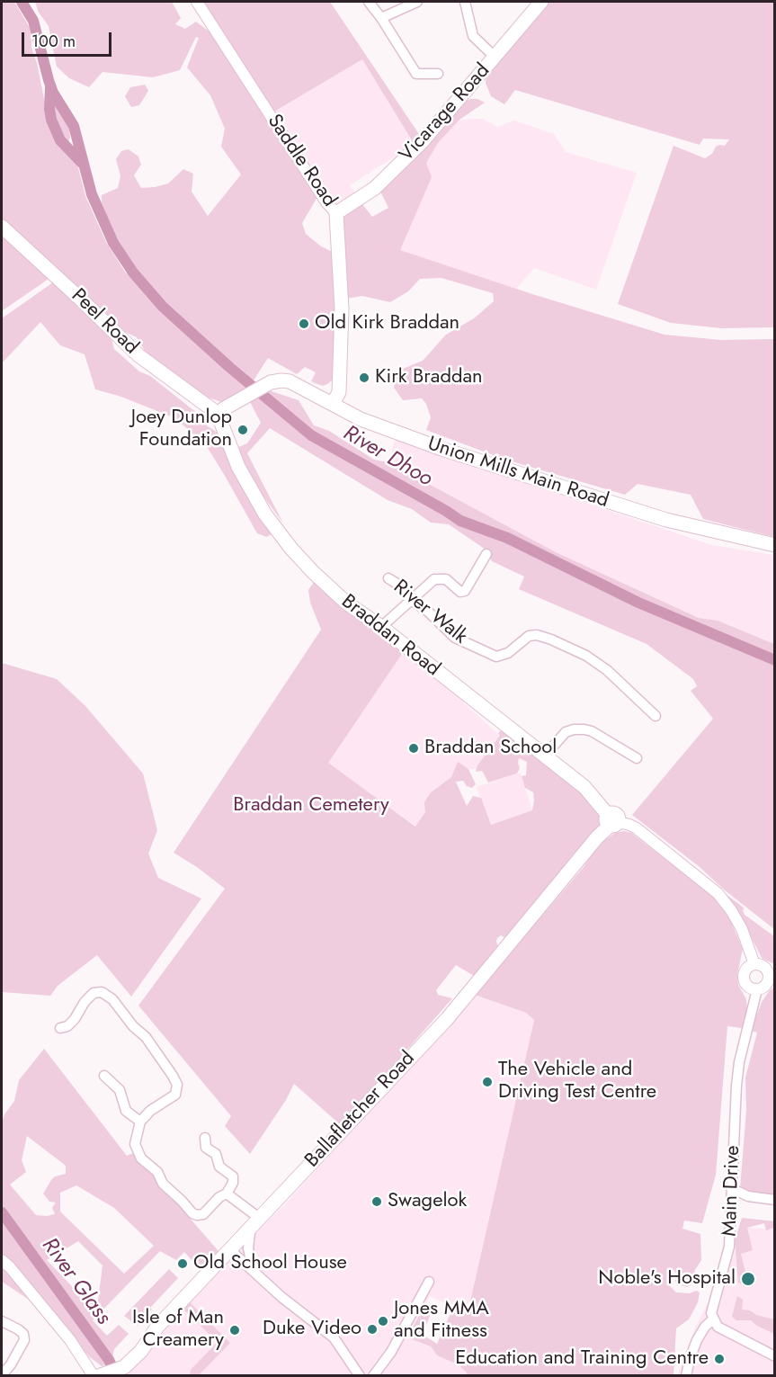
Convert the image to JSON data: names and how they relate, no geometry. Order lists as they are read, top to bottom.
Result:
{
  "streets": {
    "highway": [
      "Vicarage Road",
      "Saddle Road",
      "Peel Road",
      "Union Mills Main Road",
      "Braddan Road",
      "Ballafletcher Road"
    ],
    "street": ["River Walk", "Main Drive"]
  },
  "crossings": [
    ["Vicarage Road", "Saddle Road"],
    ["Saddle Road", "Union Mills Main Road"],
    ["Peel Road", "Union Mills Main Road"],
    ["Peel Road", "Braddan Road"],
    ["Union Mills Main Road", "Braddan Road"],
    ["Braddan Road", "Ballafletcher Road"],
    ["Braddan Road", "Main Drive"]
  ],
  "water": ["River Dhoo", "River Glass"],
  "parks": ["Braddan Cemetery"],
  "places": [
    "Old Kirk Braddan",
    "Kirk Braddan",
    "Joey Dunlop Foundation",
    "Braddan School",
    "The Vehicle and Driving Test Centre",
    "Swagelok",
    "Old School House",
    "Noble's Hospital",
    "Jones MMA and Fitness",
    "Duke Video",
    "Isle of Man Creamery",
    "Education and Training Centre"
  ],
  "scale_bar": "100 m"
}
